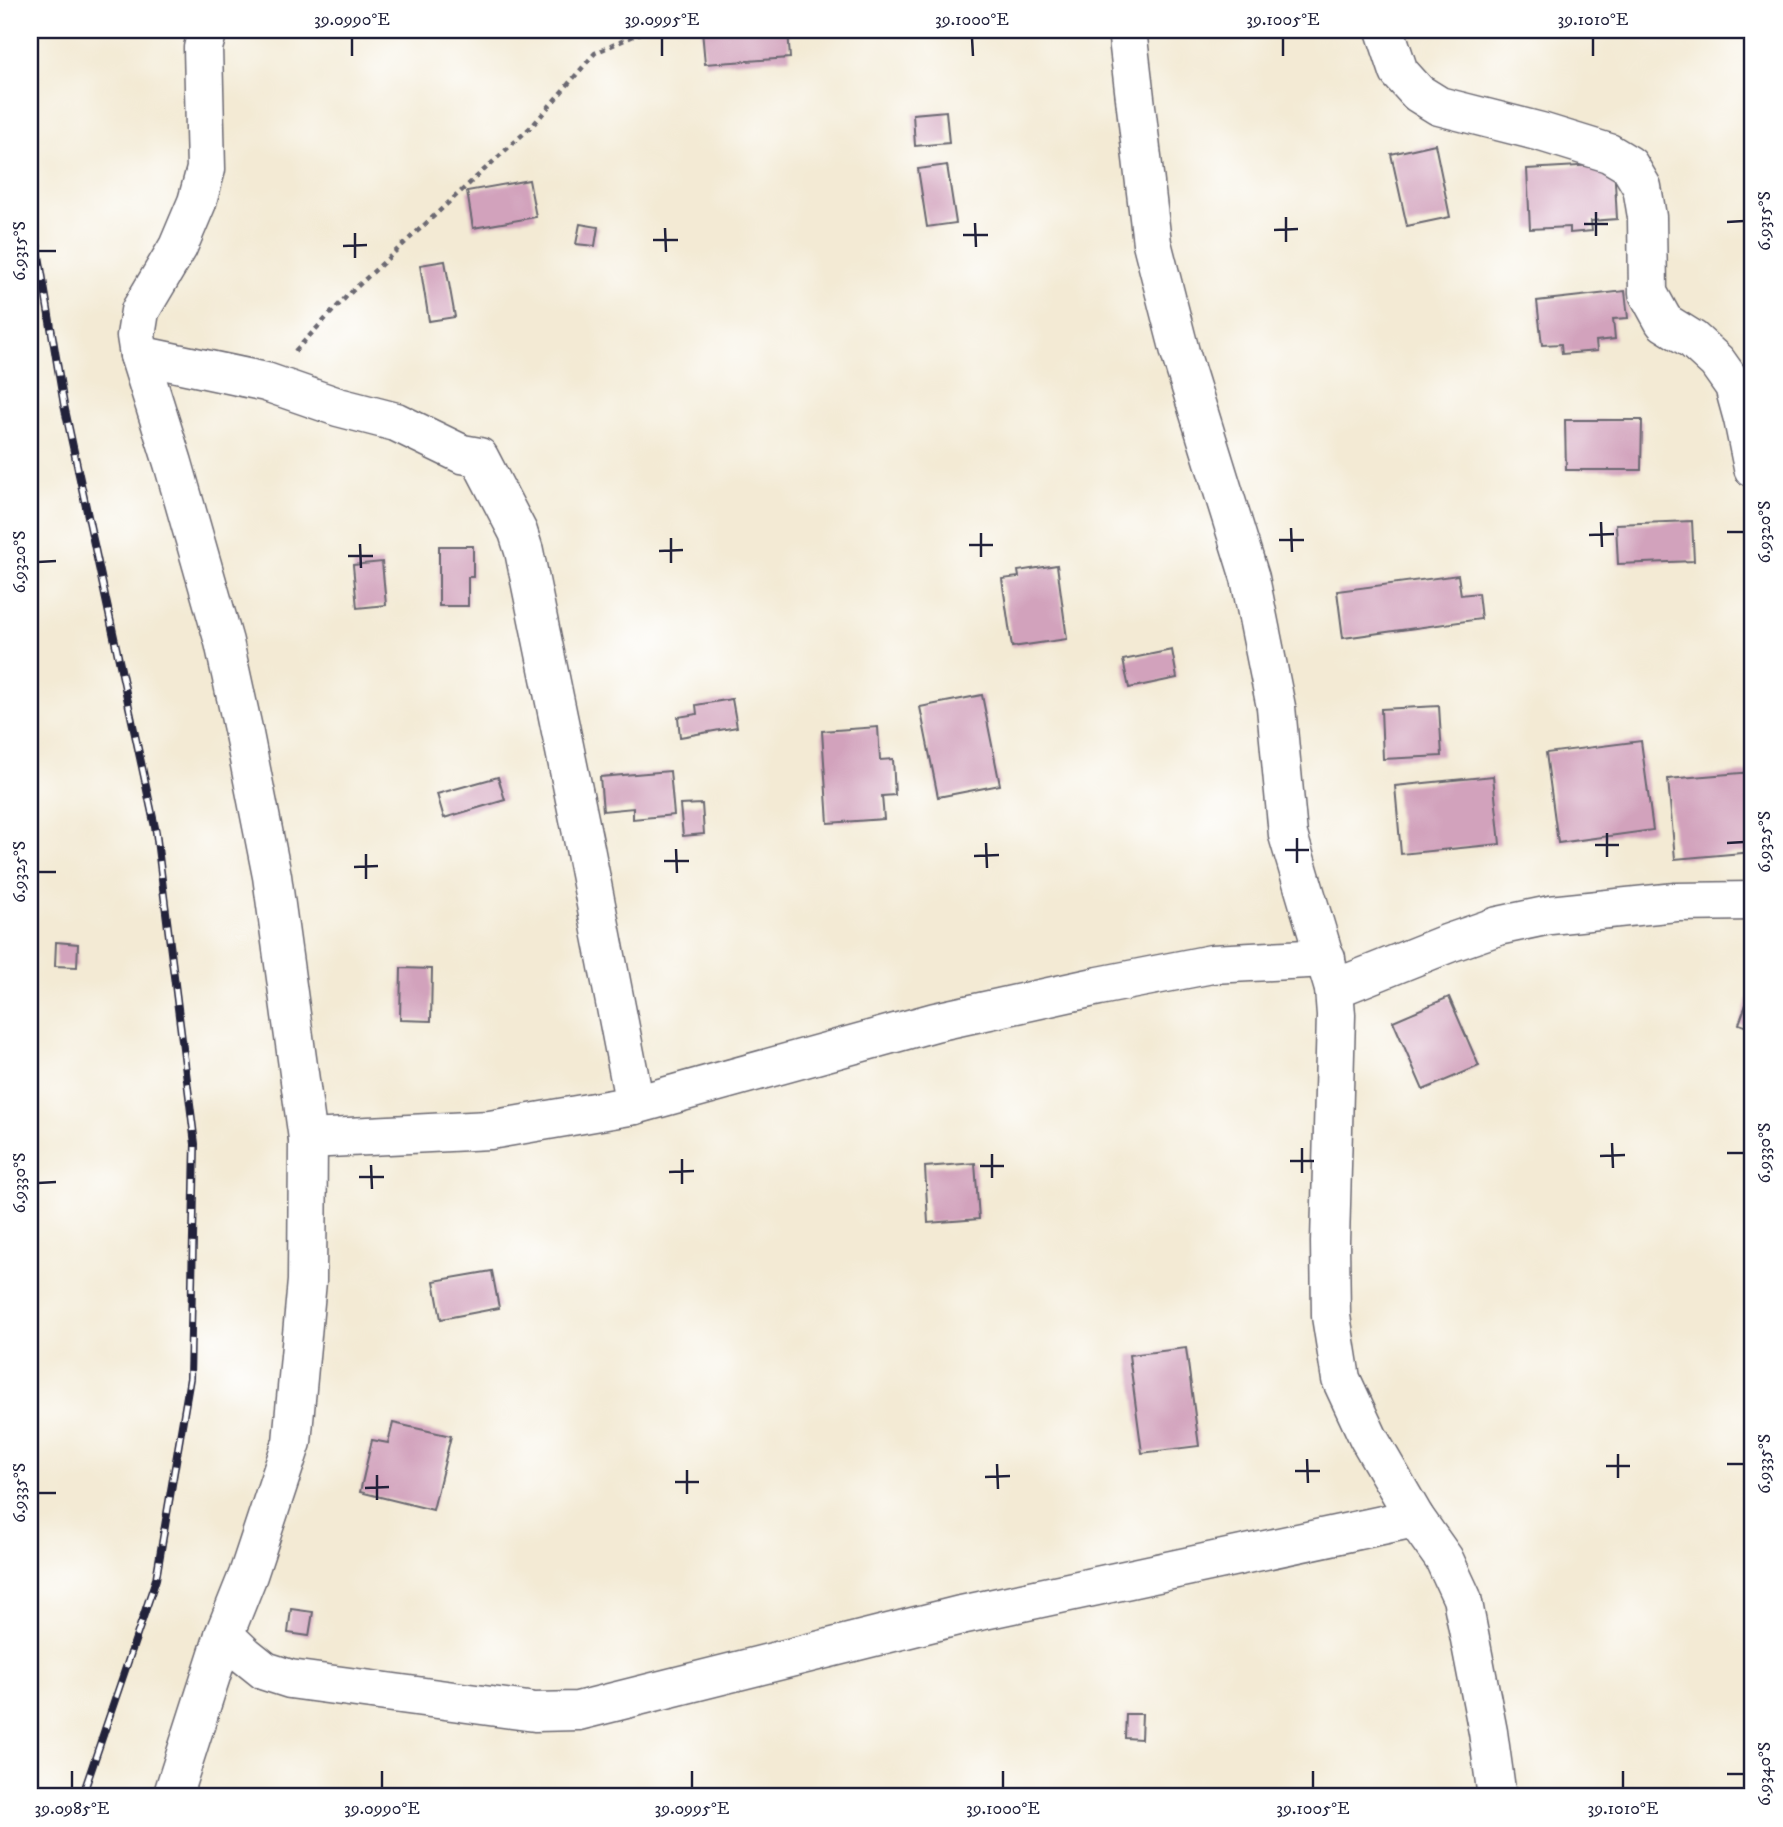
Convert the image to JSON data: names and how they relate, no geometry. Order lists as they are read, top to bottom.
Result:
{
  "coordinates": [
    "39.0990°E",
    "39.0995°E",
    "39.1000°E",
    "39.1005°E",
    "39.1010°E",
    "6.9315°S",
    "6.9320°S",
    "6.9325°S",
    "6.9330°S",
    "6.9335°S",
    "6.9340°S",
    "39.0985°E"
  ]
}
